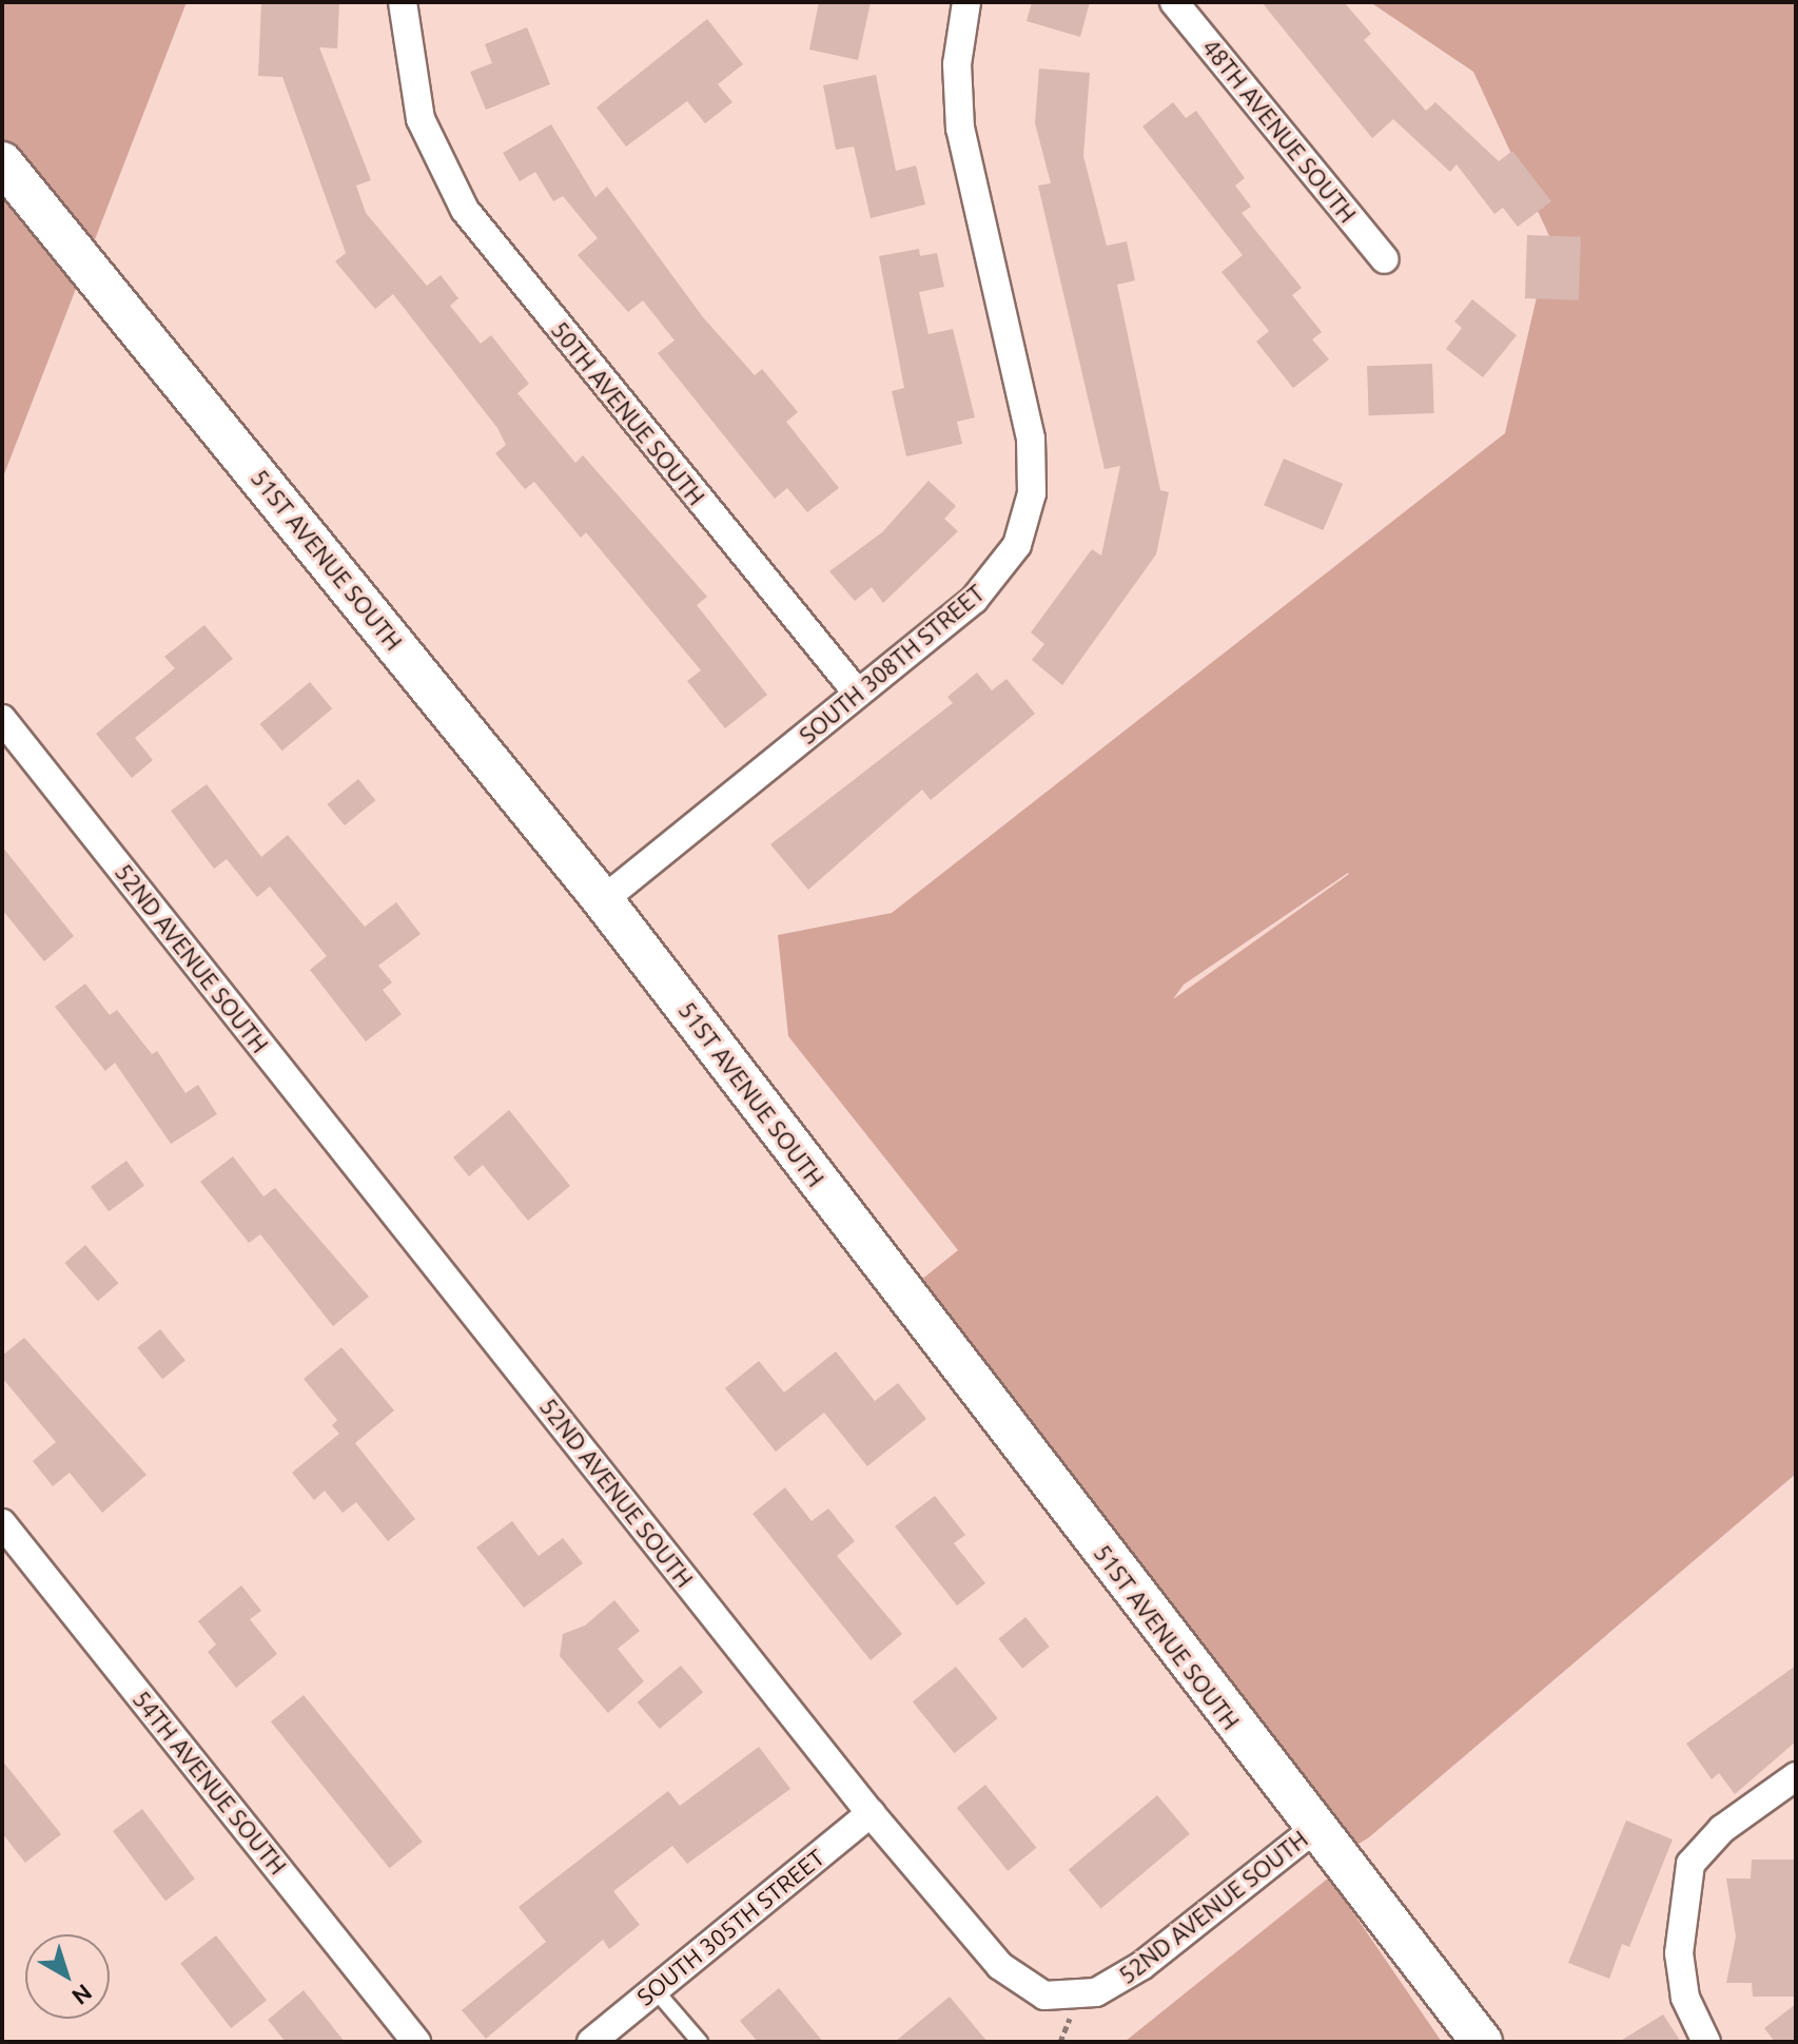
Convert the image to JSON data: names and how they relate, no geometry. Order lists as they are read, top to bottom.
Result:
{
  "streets": {
    "main road": ["51ST AVENUE SOUTH"],
    "street": [
      "48TH AVENUE SOUTH",
      "50TH AVENUE SOUTH",
      "SOUTH 308TH STREET",
      "52ND AVENUE SOUTH",
      "54TH AVENUE SOUTH",
      "SOUTH 305TH STREET"
    ]
  },
  "crossings": [
    ["50TH AVENUE SOUTH", "SOUTH 308TH STREET"],
    ["51ST AVENUE SOUTH", "SOUTH 308TH STREET"],
    ["51ST AVENUE SOUTH", "52ND AVENUE SOUTH"],
    ["52ND AVENUE SOUTH", "SOUTH 305TH STREET"]
  ],
  "north": "bottom right"
}
